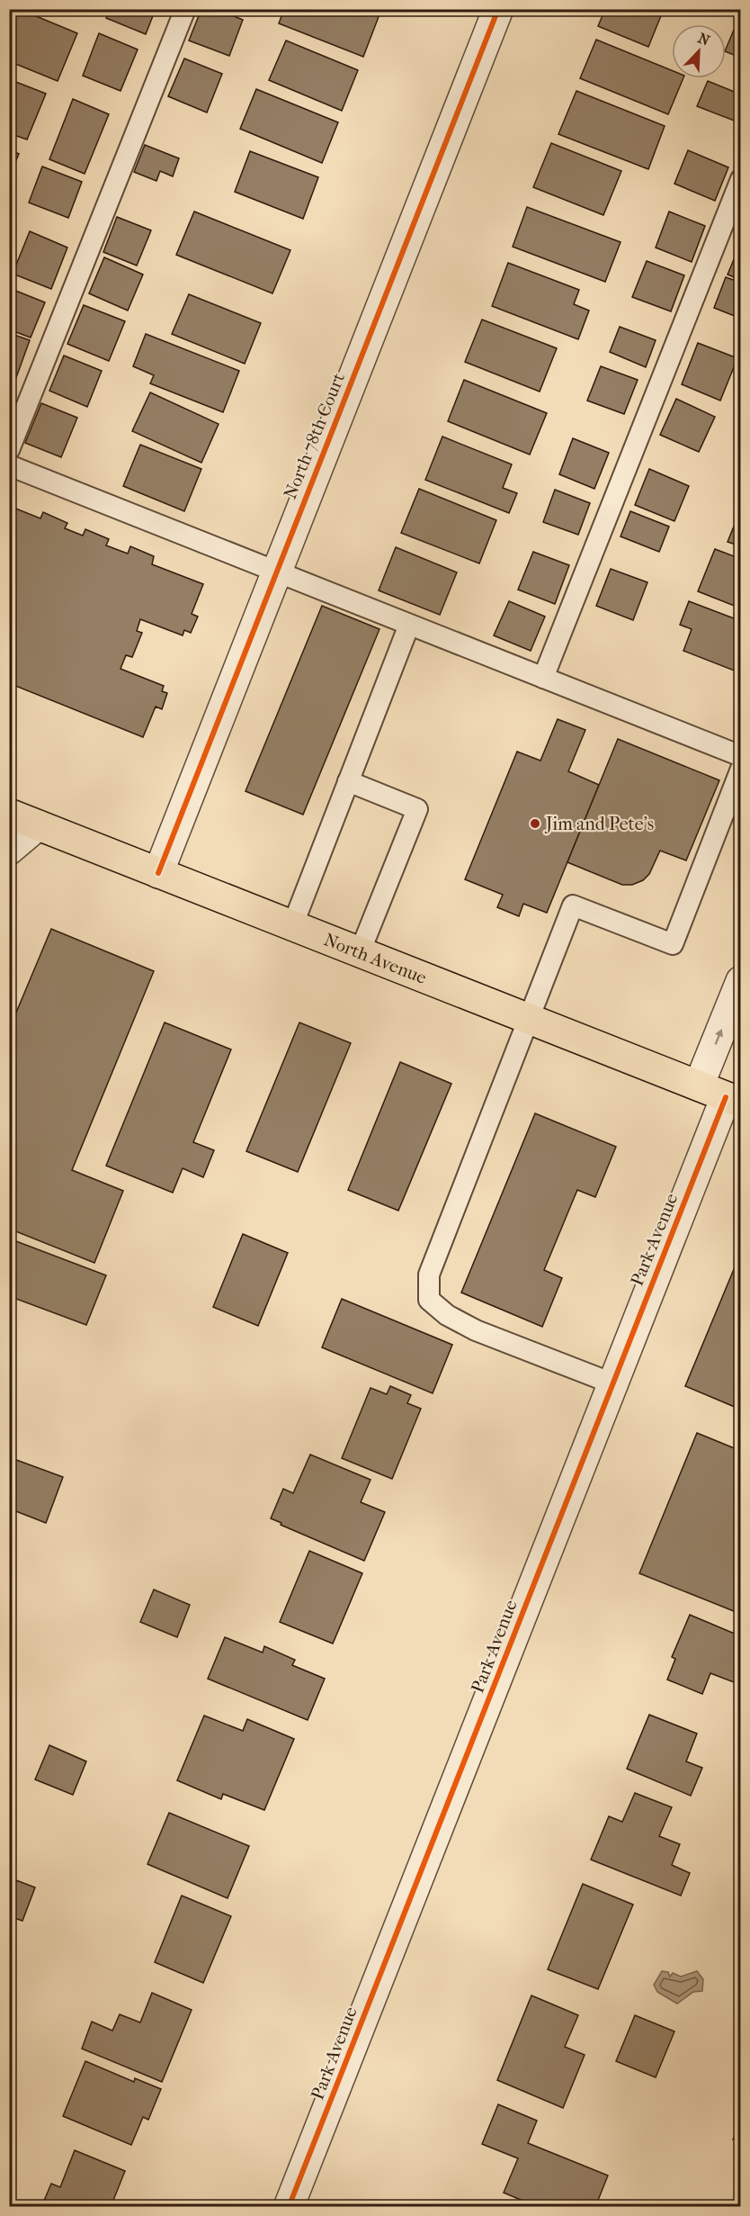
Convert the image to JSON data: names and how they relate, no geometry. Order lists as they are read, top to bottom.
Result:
{
  "streets": {
    "main road": ["North Avenue"],
    "street": ["North 78th Court", "Park Avenue"]
  },
  "crossings": [
    ["North 78th Court", "North Avenue"],
    ["North Avenue", "Park Avenue"]
  ],
  "places": ["Jim and Pete's"],
  "north": "top right"
}
